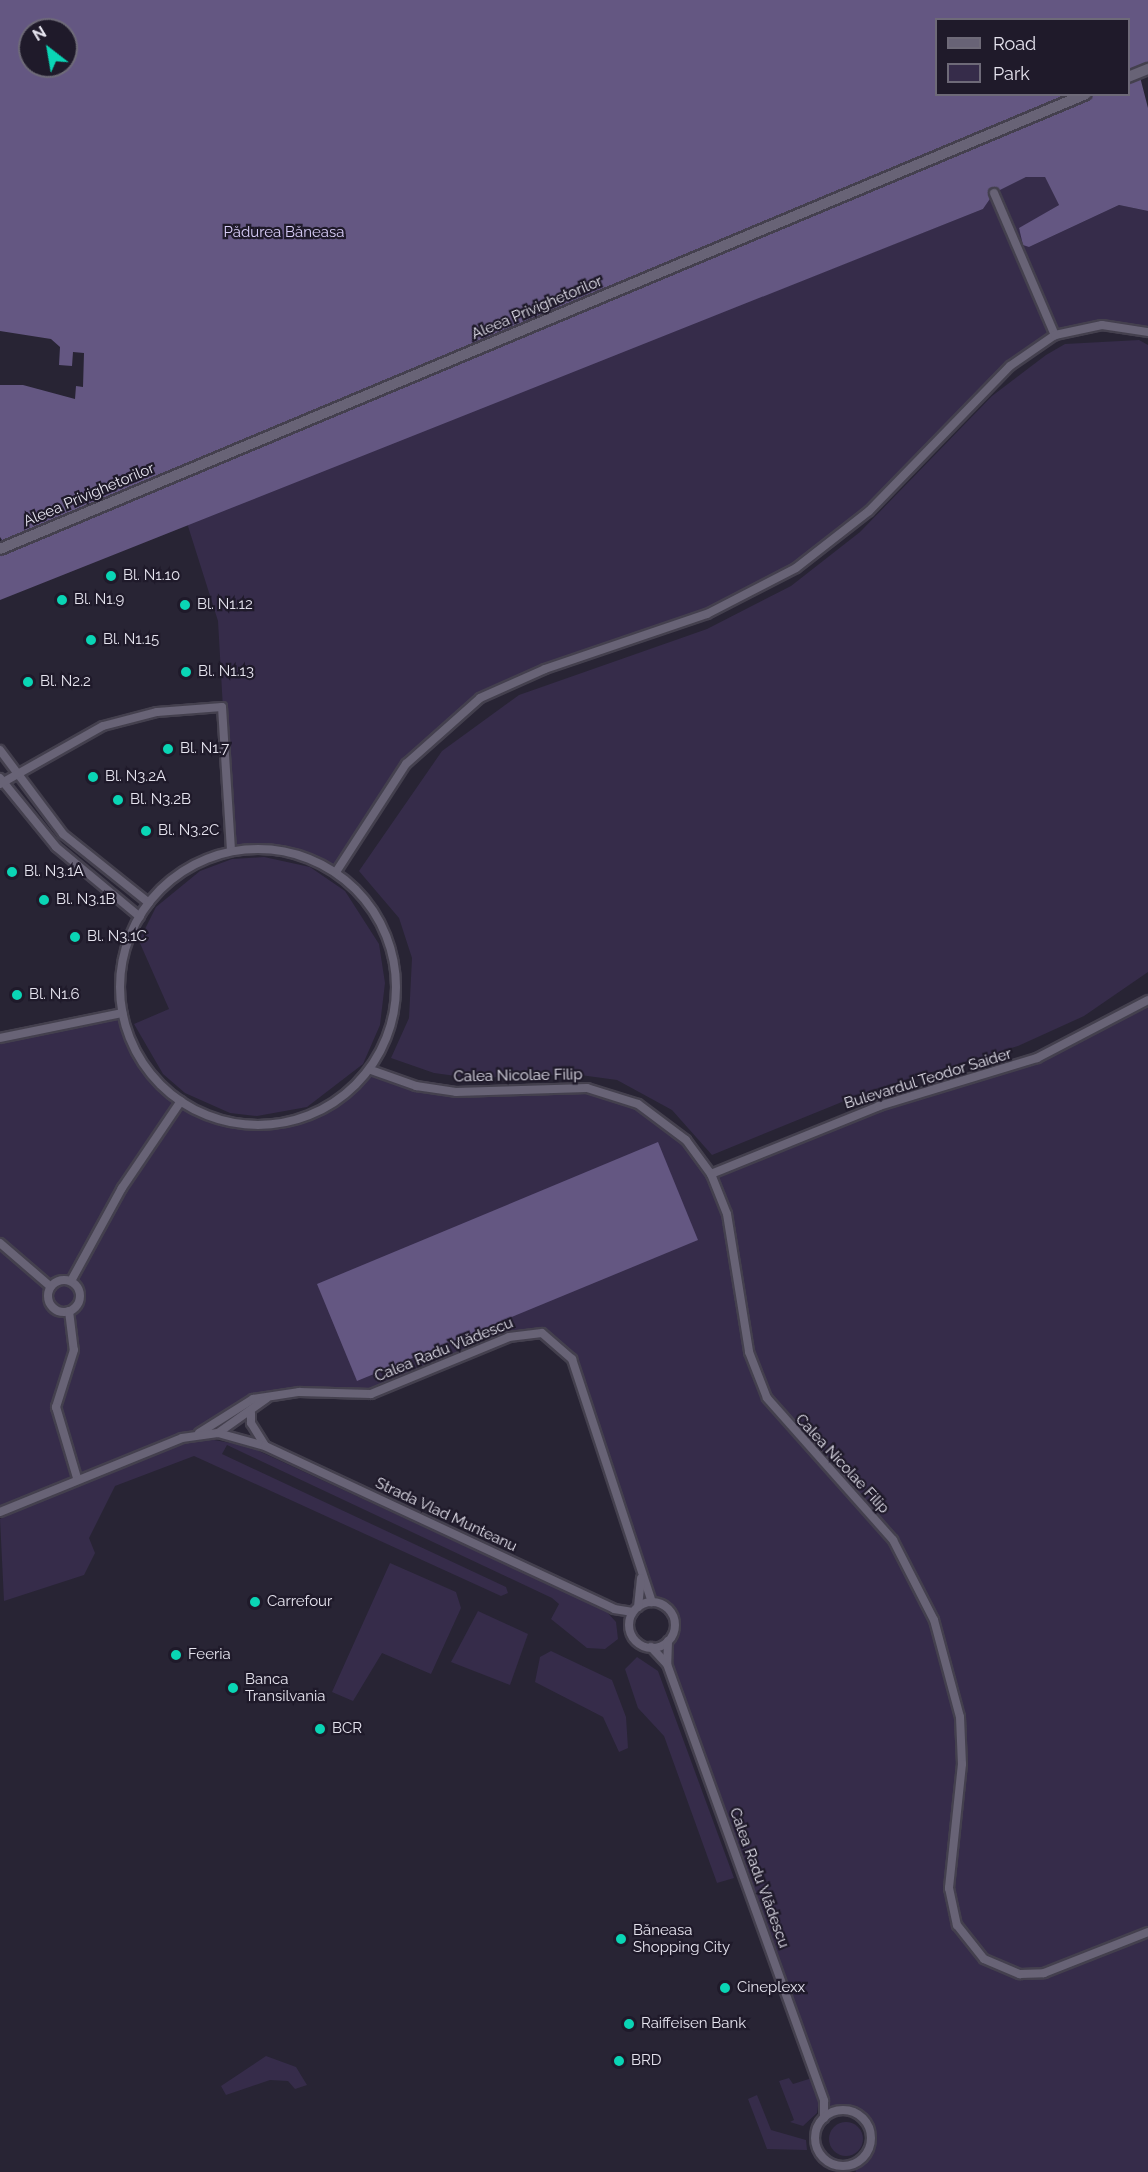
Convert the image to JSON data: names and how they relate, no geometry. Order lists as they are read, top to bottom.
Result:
{
  "streets": {
    "street": [
      "Aleea Privighetorilor",
      "Calea Nicolae Filip",
      "Bulevardul Teodor Saider",
      "Calea Radu Vlădescu",
      "Strada Vlad Munteanu"
    ]
  },
  "crossings": [
    ["Calea Nicolae Filip", "Bulevardul Teodor Saider"],
    ["Calea Radu Vlădescu", "Strada Vlad Munteanu"]
  ],
  "parks": ["Pădurea Băneasa"],
  "places": [
    "Bl. N1.10",
    "Bl. N1.9",
    "Bl. N1.12",
    "Bl. N1.15",
    "Bl. N1.13",
    "Bl. N2.2",
    "Bl. N1.7",
    "Bl. N3.2A",
    "Bl. N3.2B",
    "Bl. N3.2C",
    "Bl. N3.1A",
    "Bl. N3.1B",
    "Bl. N3.1C",
    "Bl. N1.6",
    "Carrefour",
    "Feeria",
    "Banca Transilvania",
    "BCR",
    "Băneasa Shopping City",
    "Cineplexx",
    "Raiffeisen Bank",
    "BRD"
  ],
  "legend": ["Road", "Park"],
  "north": "top left"
}
